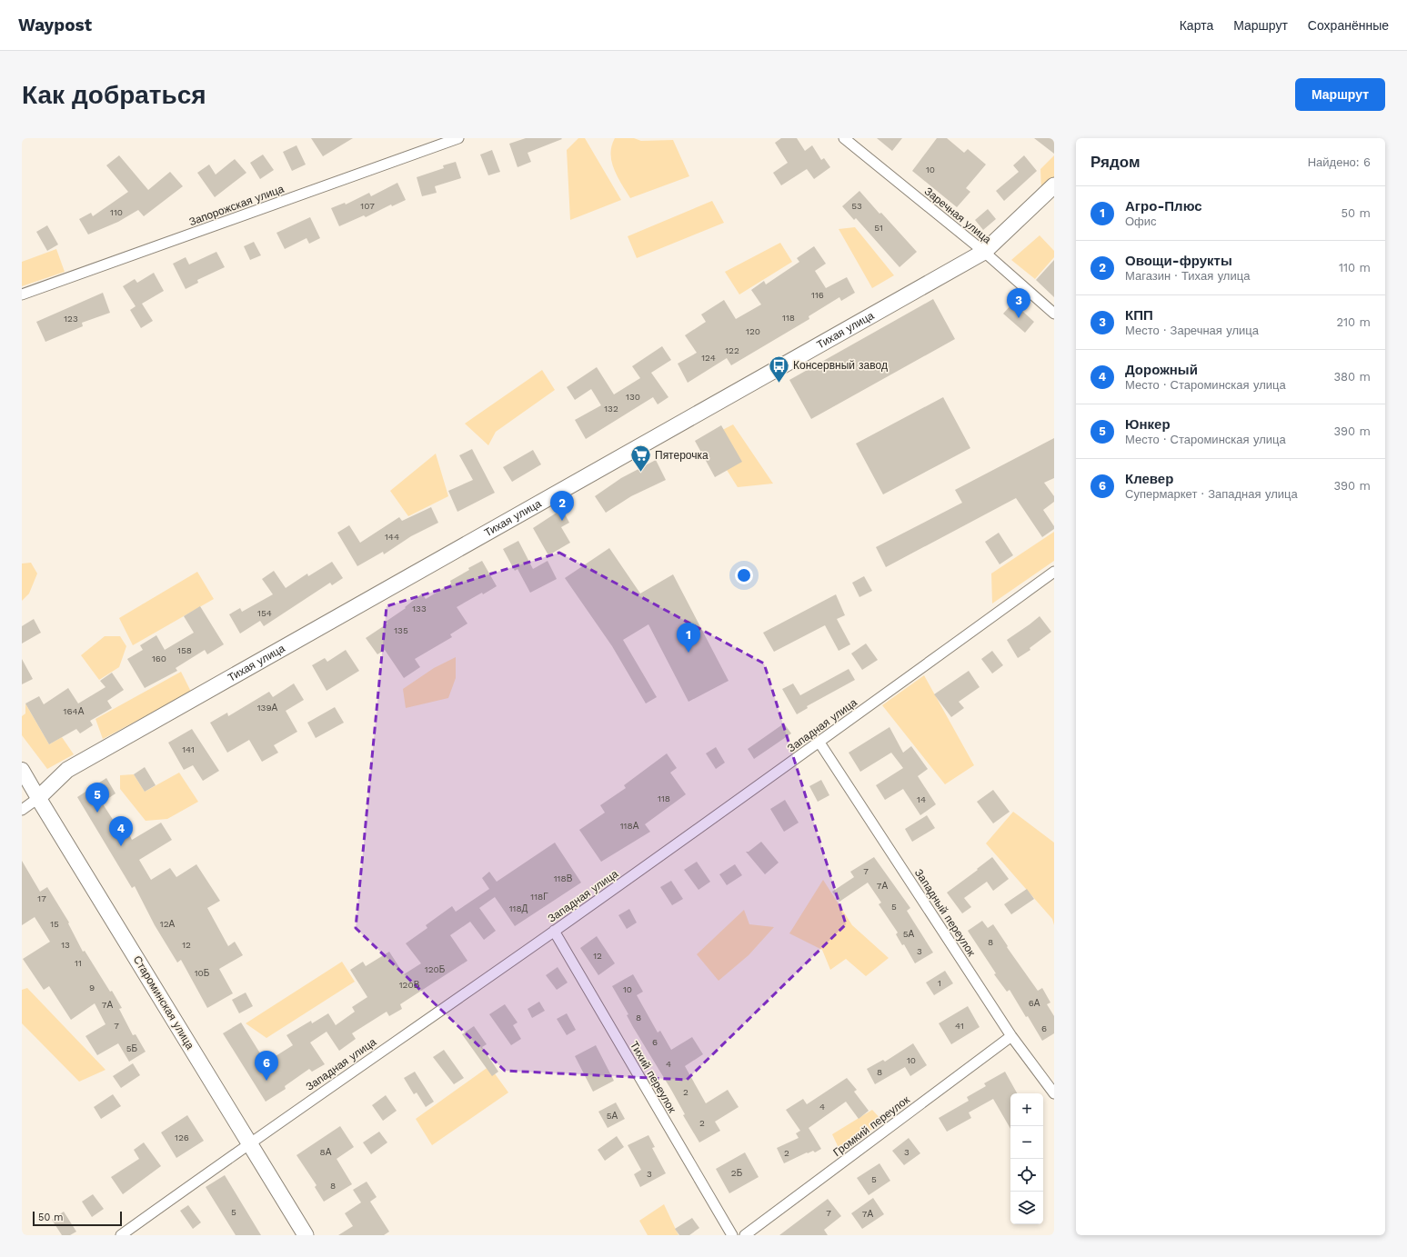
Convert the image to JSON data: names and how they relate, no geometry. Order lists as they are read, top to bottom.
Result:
{
  "streets": {
    "main road": ["Тихая улица", "Староминская улица"],
    "street": [
      "Запорожская улица",
      "Заречная улица",
      "Западная улица",
      "Западный переулок",
      "Тихий переулок",
      "Громкий переулок"
    ]
  },
  "crossings": [
    ["Заречная улица", "Тихая улица"],
    ["Тихая улица", "Староминская улица"],
    ["Западная улица", "Западный переулок"],
    ["Западная улица", "Староминская улица"],
    ["Западная улица", "Тихий переулок"],
    ["Западный переулок", "Громкий переулок"]
  ],
  "places": {
    "bus stop": ["Консервный завод"],
    "supermarket": ["Пятерочка"]
  },
  "house_numbers": [
    "10",
    "107",
    "53",
    "110",
    "51",
    "116",
    "118",
    "123",
    "120",
    "122",
    "124",
    "130",
    "132",
    "144",
    "133",
    "154",
    "135",
    "158",
    "160",
    "139А",
    "164А",
    "141",
    "118",
    "14",
    "118А",
    "7",
    "118В",
    "7А",
    "118Г",
    "17",
    "5",
    "118Д",
    "15",
    "12А",
    "5А",
    "8",
    "13",
    "12",
    "3",
    "12",
    "11",
    "120Б",
    "10Б",
    "1",
    "120В",
    "9",
    "10",
    "6А",
    "7А",
    "8",
    "7",
    "41",
    "6",
    "6",
    "5Б",
    "10",
    "4",
    "8",
    "2",
    "4",
    "5А",
    "2",
    "126",
    "8А",
    "3",
    "2",
    "2Б",
    "3",
    "5",
    "8",
    "5",
    "7",
    "7А"
  ],
  "scale_bar": "50 m",
  "page": {
    "header": "Waypost",
    "nav": ["Карта", "Маршрут", "Сохранённые"],
    "buttons": "Маршрут",
    "title": "Как добраться",
    "heading": ["Рядом", "Найдено: 6"],
    "list": [
      {
        "mark": "1",
        "name": "Агро-Плюс",
        "note": "Офис",
        "value": "50 m"
      },
      {
        "mark": "2",
        "name": "Овощи-фрукты",
        "note": "Магазин · Тихая улица",
        "value": "110 m"
      },
      {
        "mark": "3",
        "name": "КПП",
        "note": "Место · Заречная улица",
        "value": "210 m"
      },
      {
        "mark": "4",
        "name": "Дорожный",
        "note": "Место · Староминская улица",
        "value": "380 m"
      },
      {
        "mark": "5",
        "name": "Юнкер",
        "note": "Место · Староминская улица",
        "value": "390 m"
      },
      {
        "mark": "6",
        "name": "Клевер",
        "note": "Супермаркет · Западная улица",
        "value": "390 m"
      }
    ],
    "pins": [
      "3",
      "2",
      "1",
      "5",
      "4",
      "6"
    ],
    "map_buttons": ["+", "−"],
    "scale": "50 m"
  }
}
